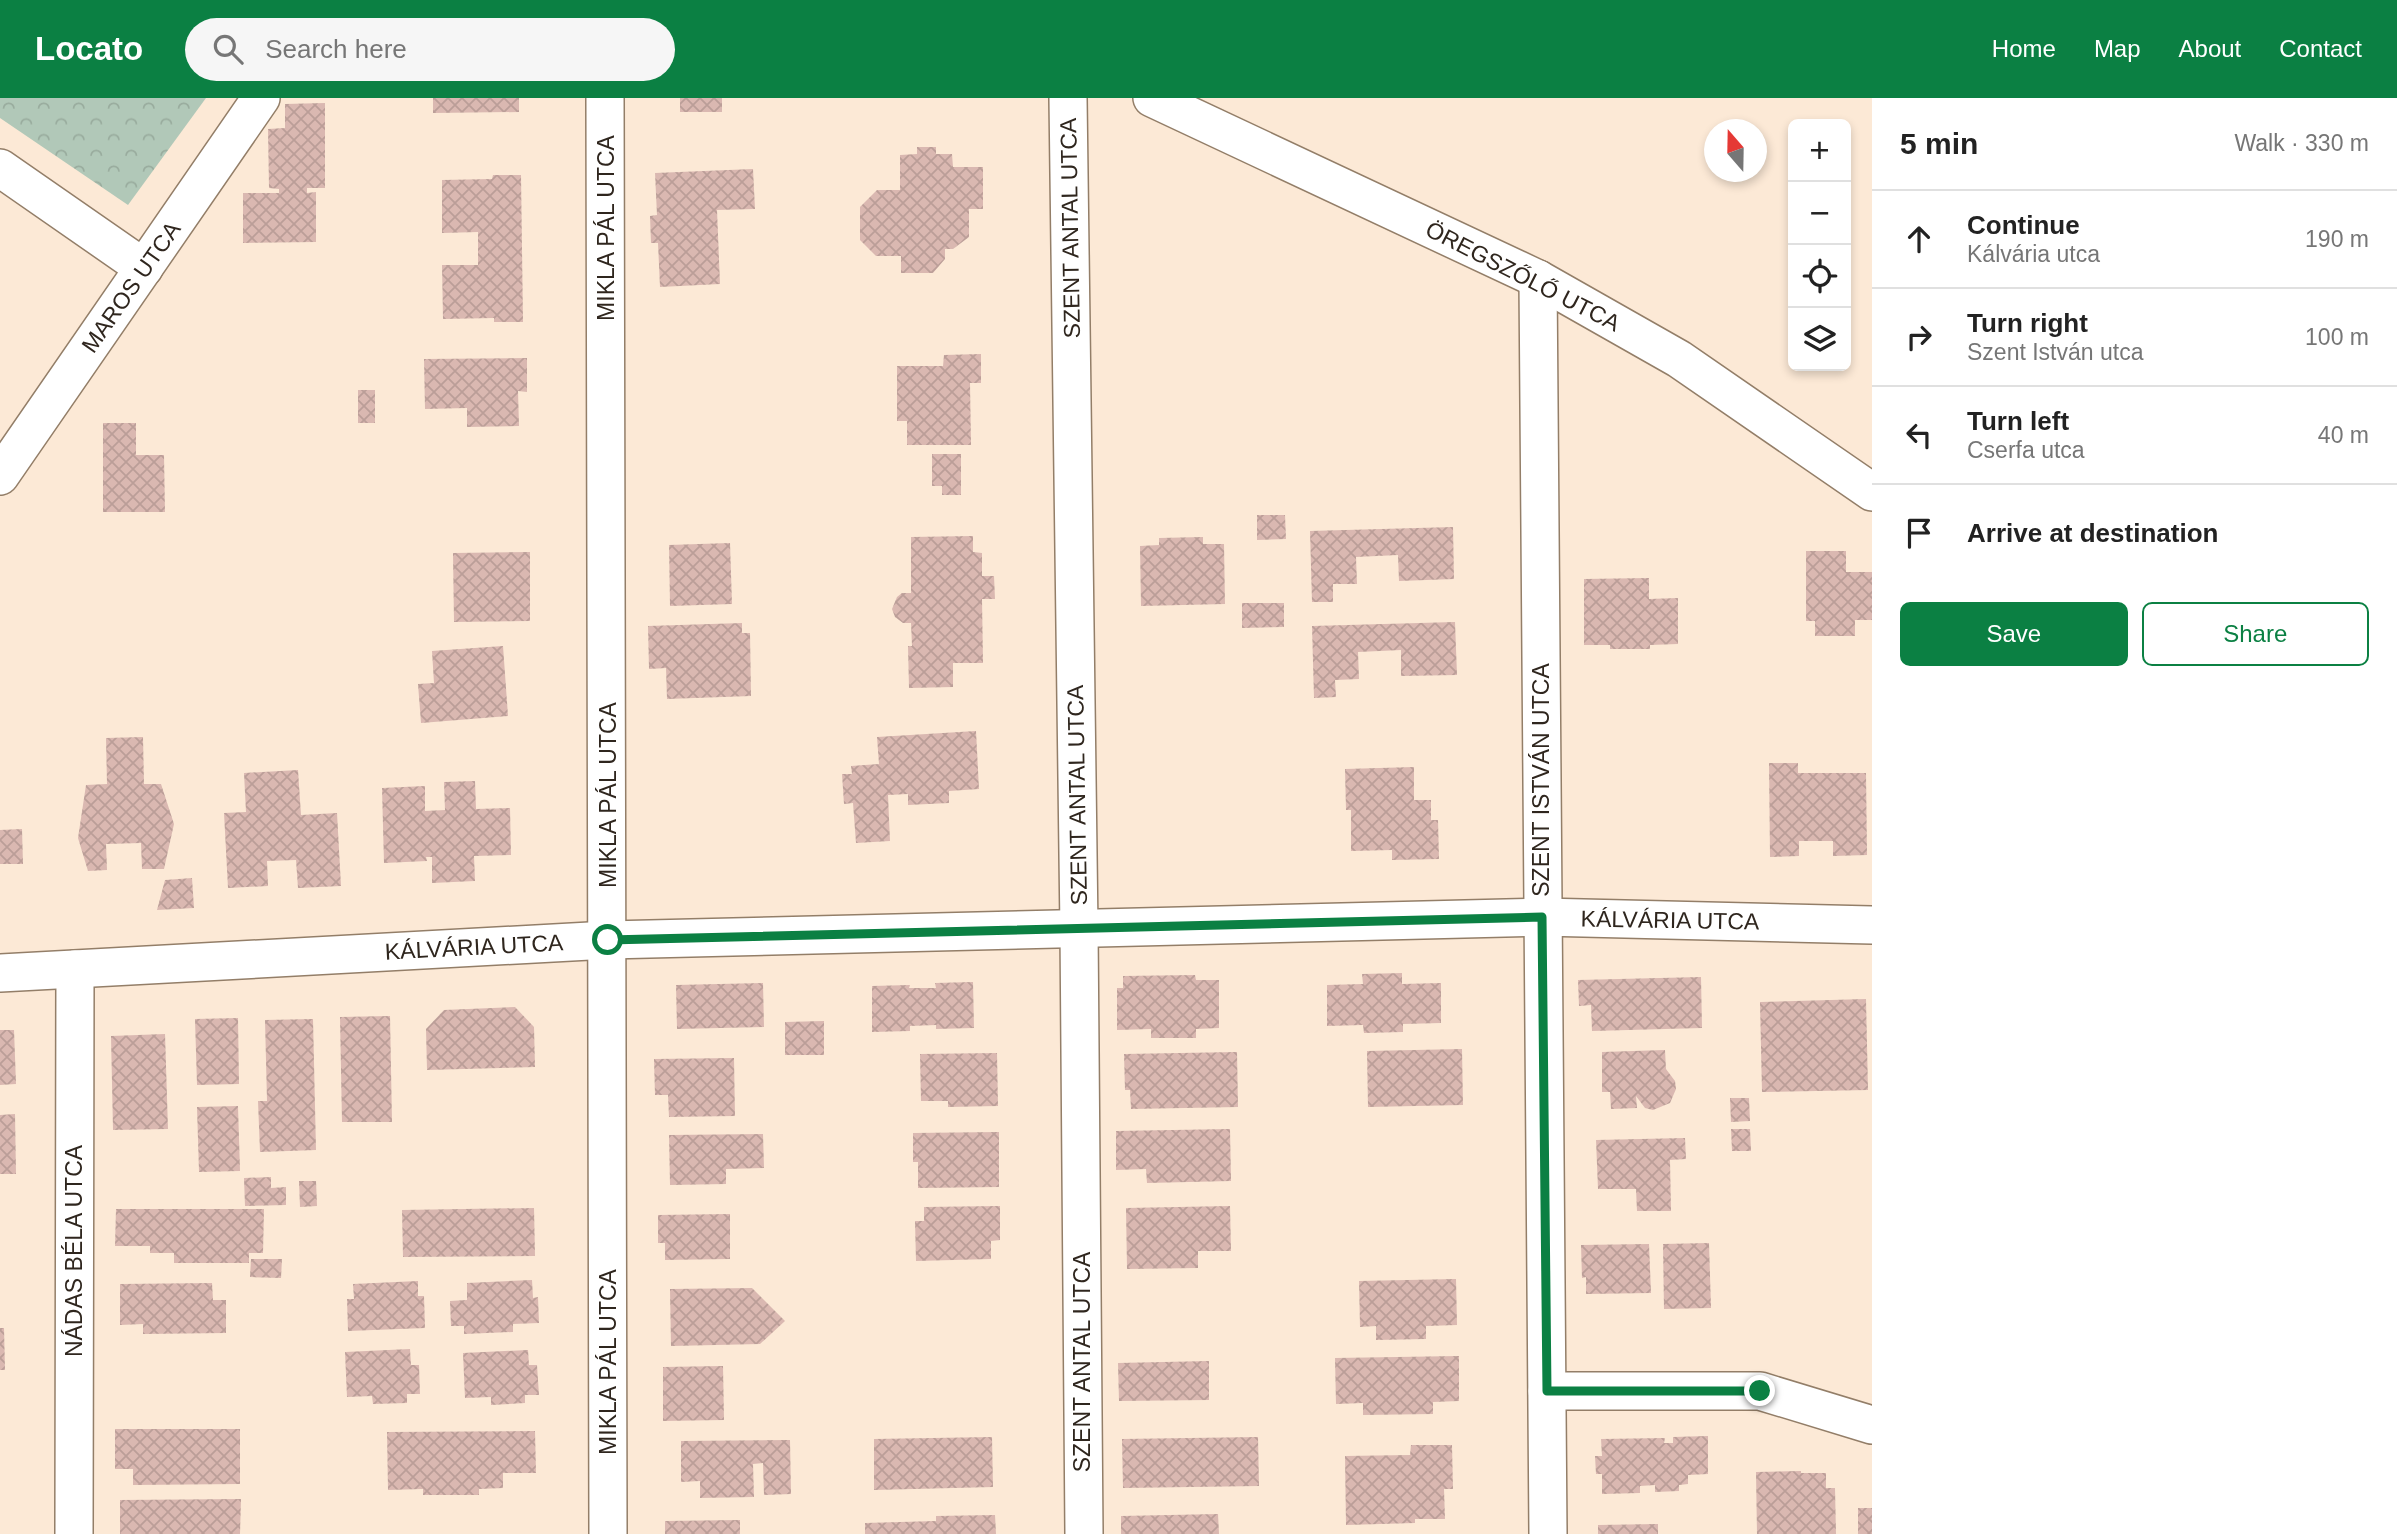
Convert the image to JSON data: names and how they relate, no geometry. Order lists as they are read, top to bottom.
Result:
{
  "streets": {
    "street": [
      "MIKLA PÁL UTCA",
      "SZENT ANTAL UTCA",
      "ÖREGSZŐLŐ UTCA",
      "MAROS UTCA",
      "SZENT ISTVÁN UTCA",
      "KÁLVÁRIA UTCA",
      "NÁDAS BÉLA UTCA"
    ]
  },
  "crossings": [
    ["MIKLA PÁL UTCA", "KÁLVÁRIA UTCA"],
    ["SZENT ANTAL UTCA", "KÁLVÁRIA UTCA"],
    ["ÖREGSZŐLŐ UTCA", "SZENT ISTVÁN UTCA"],
    ["SZENT ISTVÁN UTCA", "KÁLVÁRIA UTCA"],
    ["KÁLVÁRIA UTCA", "NÁDAS BÉLA UTCA"]
  ],
  "north": "top",
  "page": {
    "header": "Locato",
    "search": "Search here",
    "nav": [
      "Home",
      "Map",
      "About",
      "Contact"
    ],
    "heading": ["5 min", "Walk · 330 m"],
    "map_buttons": ["+", "−"],
    "list": [
      ["Continue", "Kálvária utca", "190 m"],
      ["Turn right", "Szent István utca", "100 m"],
      ["Turn left", "Cserfa utca", "40 m"],
      "Arrive at destination"
    ],
    "buttons": ["Save", "Share"]
  }
}
